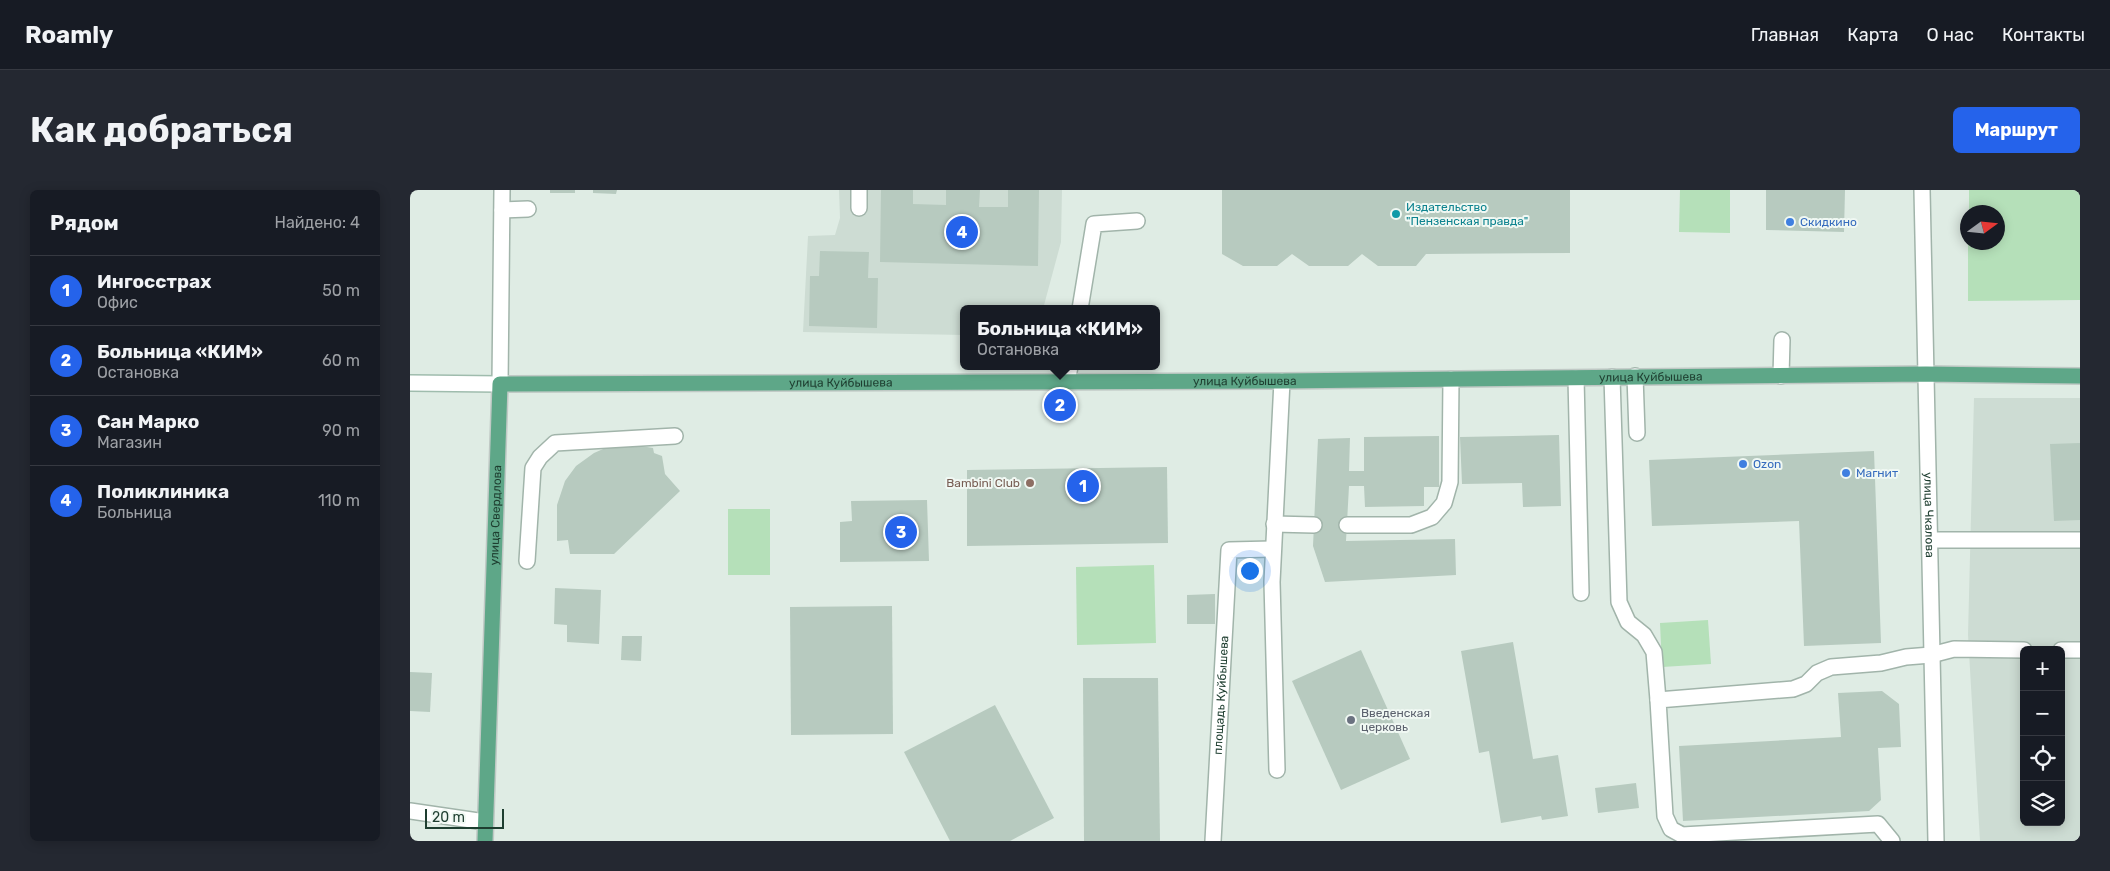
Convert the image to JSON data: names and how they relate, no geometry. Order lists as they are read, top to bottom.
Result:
{
  "streets": {
    "main road": ["улица Куйбышева", "улица Свердлова"],
    "street": ["улица Чкалова", "площадь Куйбышева"]
  },
  "crossings": [
    ["улица Куйбышева", "улица Чкалова"],
    ["улица Куйбышева", "улица Свердлова"]
  ],
  "places": [
    "Издательство \"Пензенская правда\"",
    "Скидкино",
    "Ozon",
    "Магнит",
    "Bambini Club",
    "Введенская церковь"
  ],
  "scale_bar": "20 m",
  "north": "right",
  "page": {
    "header": "Roamly",
    "nav": [
      "Главная",
      "Карта",
      "О нас",
      "Контакты"
    ],
    "buttons": "Маршрут",
    "title": "Как добраться",
    "heading": ["Рядом", "Найдено: 4"],
    "pins": [
      "4",
      "2",
      "1",
      "3"
    ],
    "list": [
      {
        "mark": "1",
        "name": "Ингосстрах",
        "note": "Офис",
        "value": "50 m"
      },
      {
        "mark": "2",
        "name": "Больница «КИМ»",
        "note": "Остановка",
        "value": "60 m"
      },
      {
        "mark": "3",
        "name": "Сан Марко",
        "note": "Магазин",
        "value": "90 m"
      },
      {
        "mark": "4",
        "name": "Поликлиника",
        "note": "Больница",
        "value": "110 m"
      }
    ],
    "popup": ["Больница «КИМ»", "Остановка"],
    "map_buttons": ["+", "−"],
    "scale": "20 m"
  }
}
